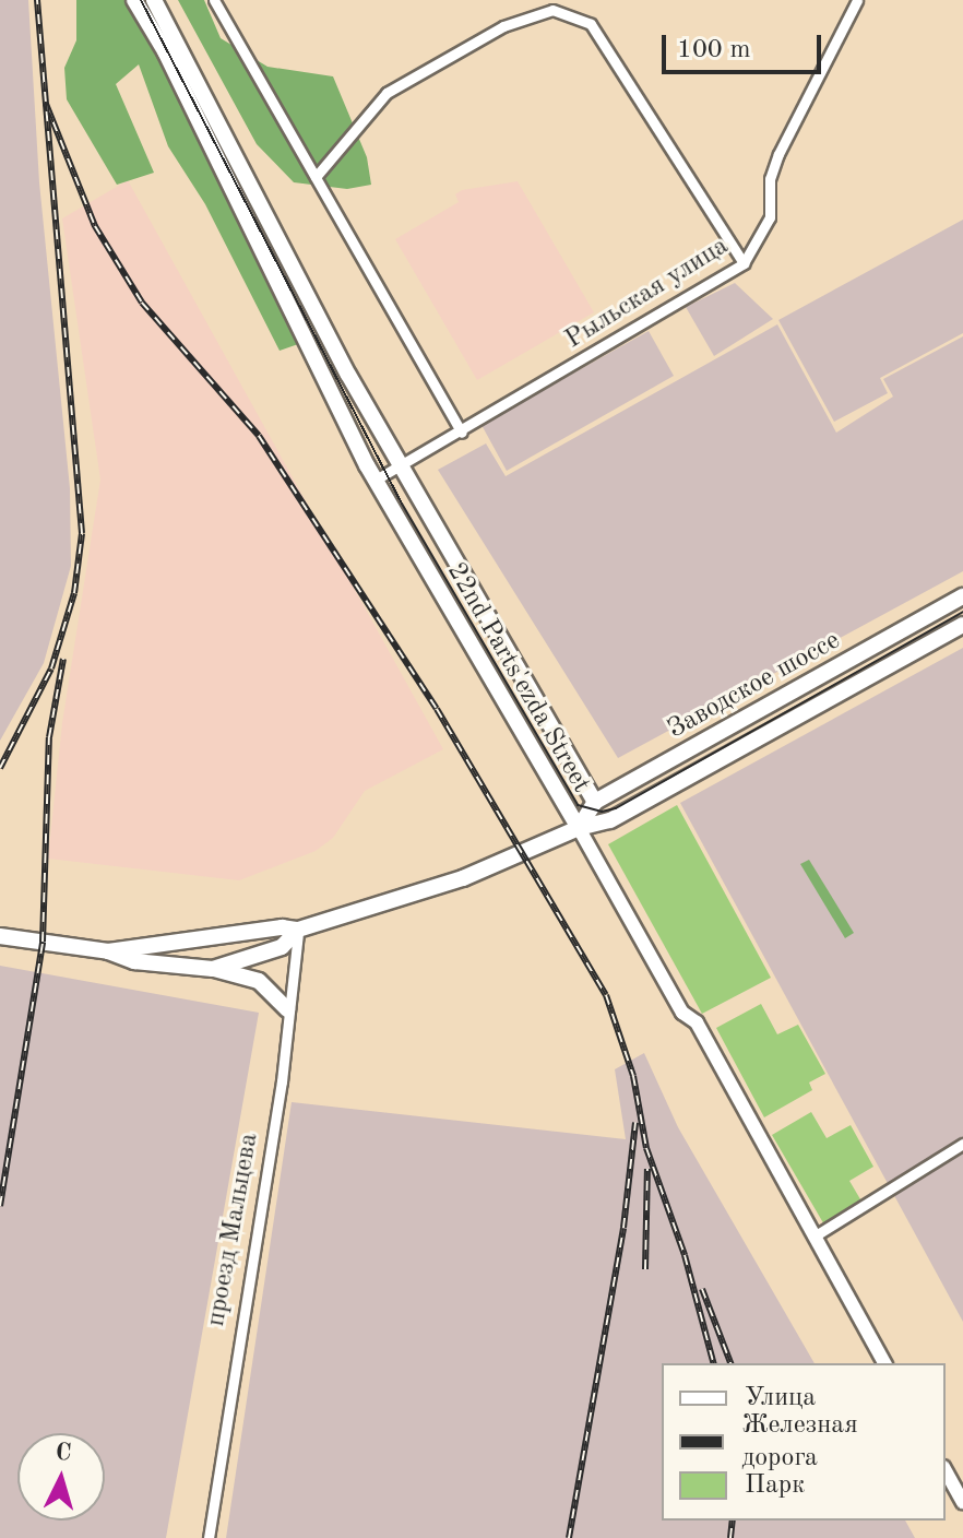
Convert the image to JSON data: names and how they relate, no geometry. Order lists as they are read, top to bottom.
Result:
{
  "streets": {
    "main road": ["22nd Parts'ezda Street", "Заводское шоссе"],
    "street": ["Рыльская улица", "проезд Мальцева"]
  },
  "crossings": [
    ["Рыльская улица", "22nd Parts'ezda Street"],
    ["22nd Parts'ezda Street", "Заводское шоссе"],
    ["Заводское шоссе", "проезд Мальцева"]
  ],
  "legend": ["Улица", "Железная дорога", "Парк"],
  "scale_bar": "100 m",
  "north": "top"
}
